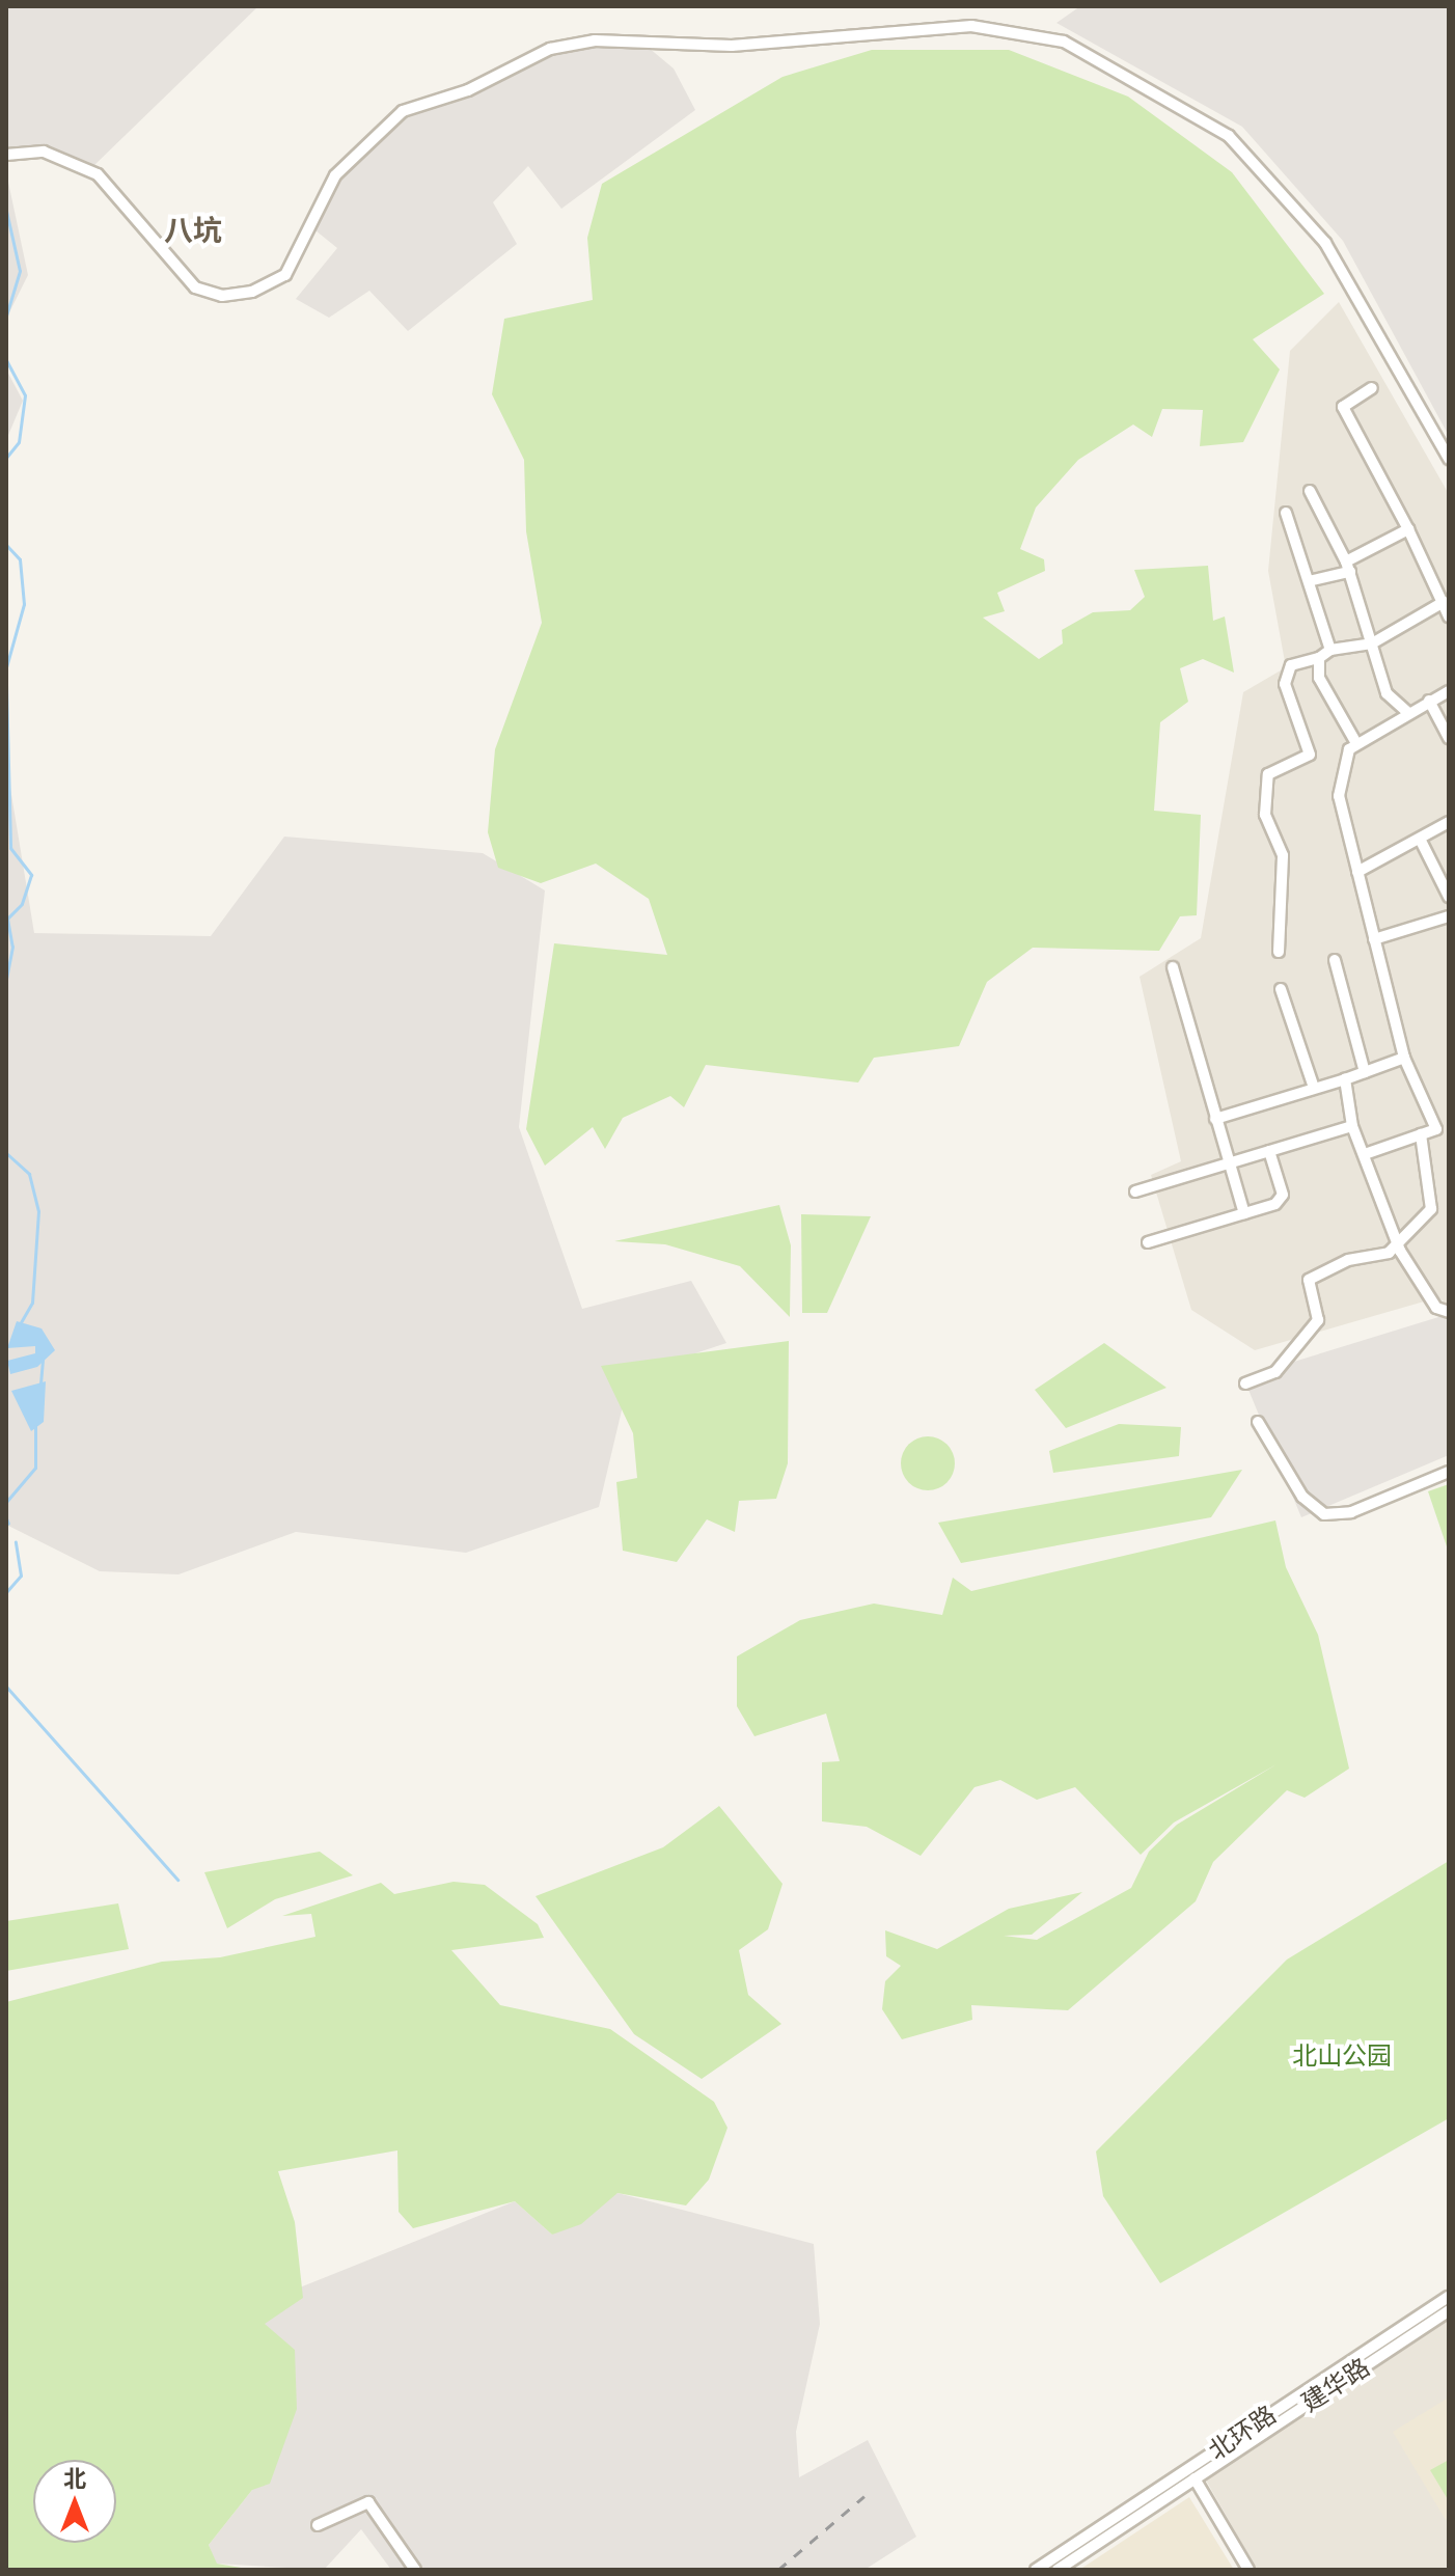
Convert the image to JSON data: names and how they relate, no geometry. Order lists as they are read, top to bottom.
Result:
{
  "streets": {
    "street": ["建华路", "北环路"]
  },
  "districts": ["八坑"],
  "parks": ["北山公园"],
  "north": "top"
}
